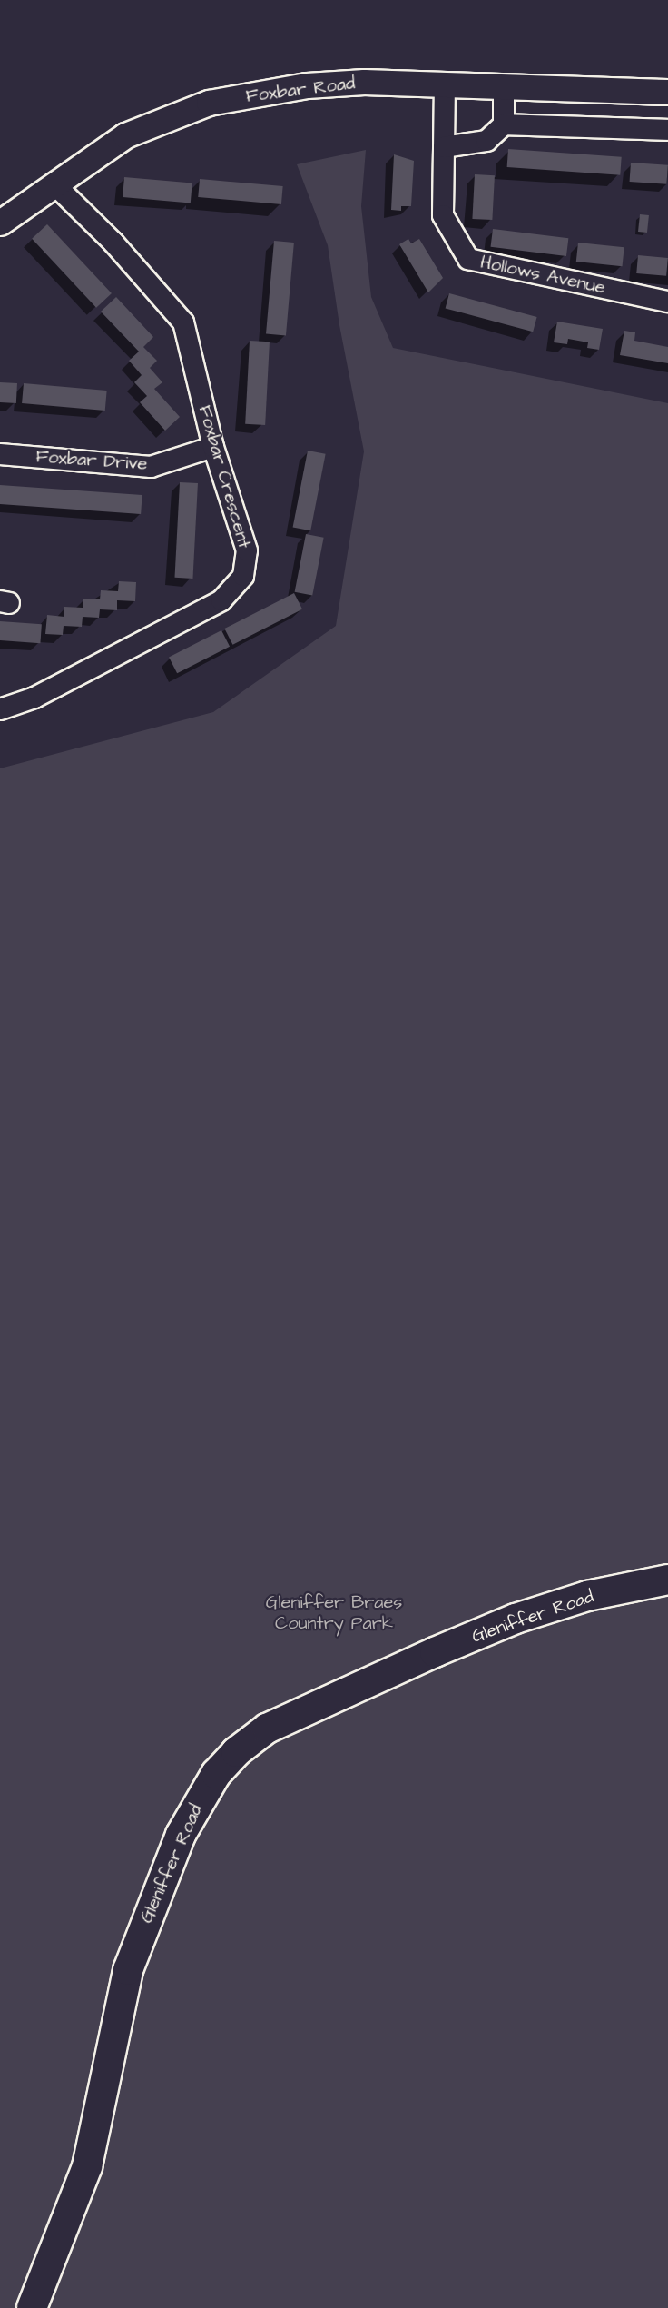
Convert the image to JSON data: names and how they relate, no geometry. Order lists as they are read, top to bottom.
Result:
{
  "streets": {
    "main road": ["Gleniffer Road"],
    "street": [
      "Foxbar Road",
      "Hollows Avenue",
      "Foxbar Drive",
      "Foxbar Crescent"
    ]
  },
  "crossings": [
    ["Foxbar Road", "Hollows Avenue"],
    ["Foxbar Road", "Foxbar Crescent"],
    ["Foxbar Drive", "Foxbar Crescent"]
  ],
  "parks": ["Gleniffer Braes Country Park"]
}
